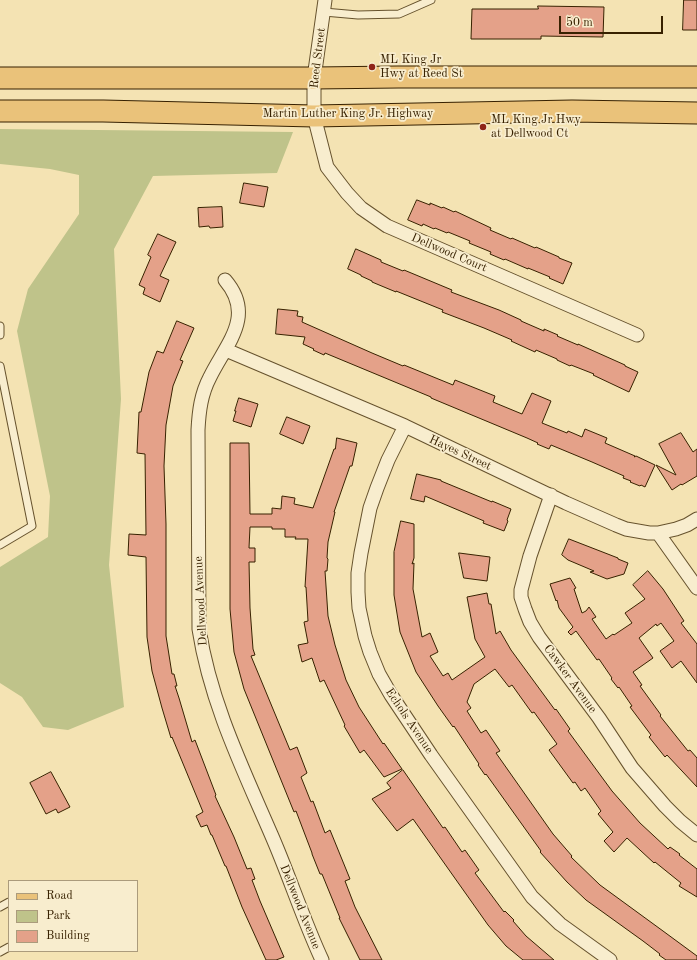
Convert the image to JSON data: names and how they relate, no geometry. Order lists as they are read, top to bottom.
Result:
{
  "streets": {
    "main road": ["Martin Luther King Jr. Highway"],
    "street": [
      "Reed Street",
      "Dellwood Court",
      "Hayes Street",
      "Dellwood Avenue",
      "Cawker Avenue",
      "Echols Avenue"
    ]
  },
  "crossings": [
    ["Reed Street", "Martin Luther King Jr. Highway"],
    ["Reed Street", "Dellwood Court"],
    ["Martin Luther King Jr. Highway", "Dellwood Court"],
    ["Hayes Street", "Dellwood Avenue"],
    ["Hayes Street", "Cawker Avenue"],
    ["Hayes Street", "Echols Avenue"]
  ],
  "places": ["ML King Jr Hwy at Reed St", "ML King Jr Hwy at Dellwood Ct"],
  "legend": ["Road", "Park", "Building"],
  "scale_bar": "50 m"
}
